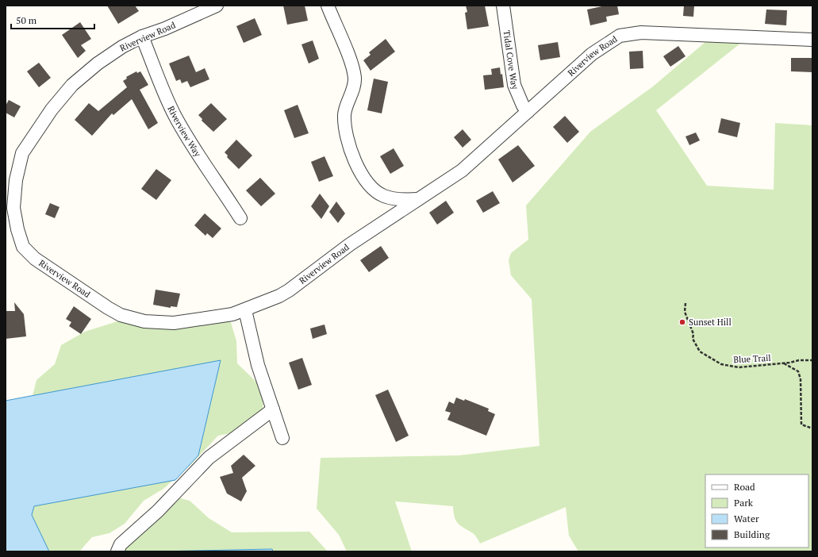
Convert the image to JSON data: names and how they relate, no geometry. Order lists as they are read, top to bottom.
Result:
{
  "streets": {
    "street": ["Riverview Road", "Tidal Cove Way", "Riverview Way"],
    "path": ["Blue Trail"]
  },
  "crossings": [
    ["Riverview Road", "Tidal Cove Way"],
    ["Riverview Road", "Riverview Way"]
  ],
  "places": ["Sunset Hill"],
  "legend": [
    "Road",
    "Park",
    "Water",
    "Building"
  ],
  "scale_bar": "50 m"
}
